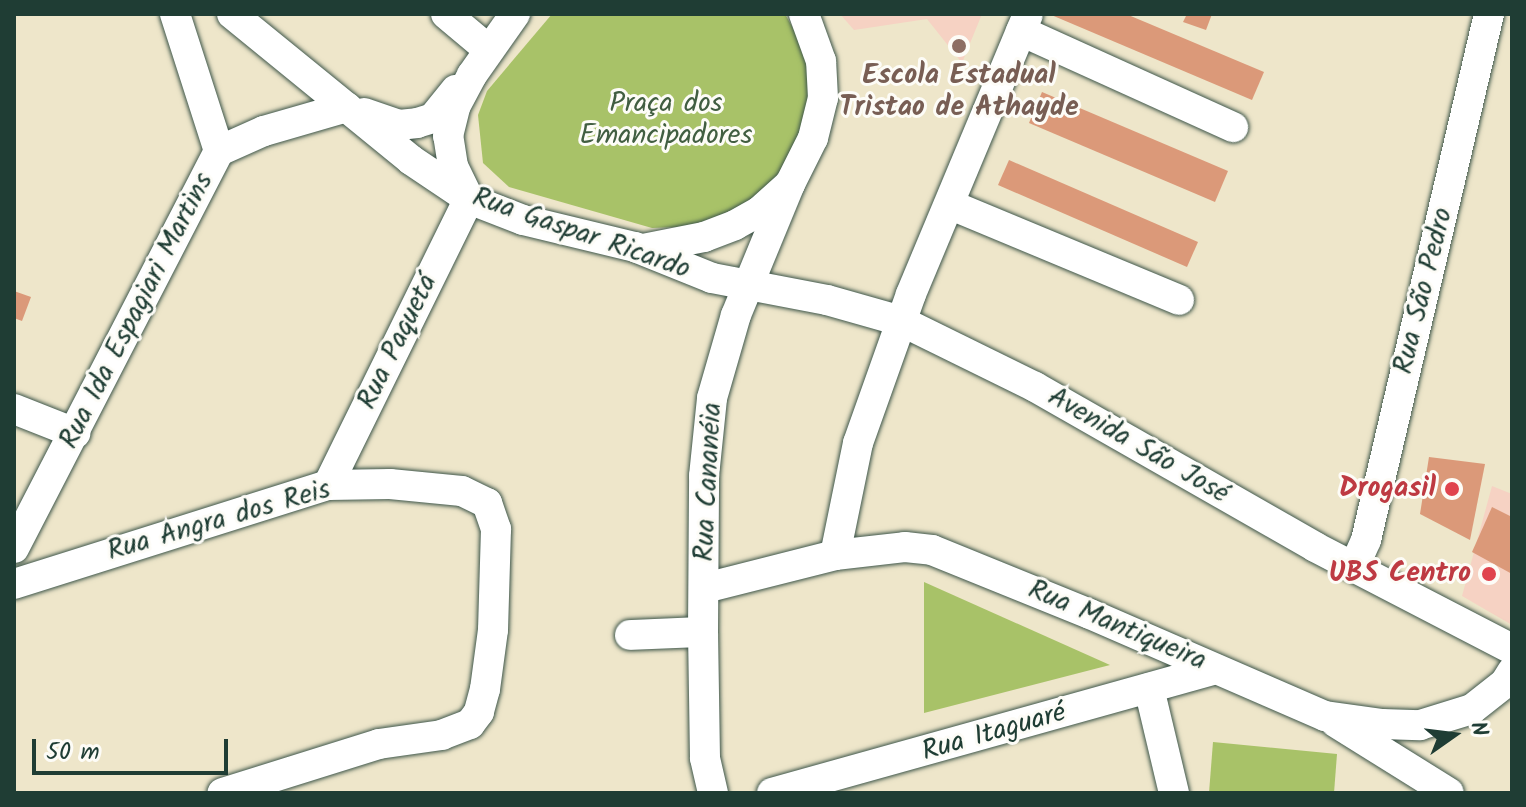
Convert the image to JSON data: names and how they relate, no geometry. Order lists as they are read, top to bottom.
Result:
{
  "streets": {
    "street": [
      "Rua Gaspar Ricardo",
      "Rua São Pedro",
      "Rua Ida Espagiari Martins",
      "Rua Paquetá",
      "Avenida São José",
      "Rua Cananéia",
      "Rua Angra dos Reis",
      "Rua Mantiqueira",
      "Rua Itaguaré"
    ]
  },
  "crossings": [
    ["Rua Gaspar Ricardo", "Rua Ida Espagiari Martins"],
    ["Rua Gaspar Ricardo", "Rua Paquetá"],
    ["Rua Gaspar Ricardo", "Avenida São José"],
    ["Rua Gaspar Ricardo", "Rua Cananéia"],
    ["Rua São Pedro", "Avenida São José"],
    ["Rua Paquetá", "Rua Angra dos Reis"],
    ["Avenida São José", "Rua Cananéia"],
    ["Rua Cananéia", "Rua Mantiqueira"],
    ["Rua Mantiqueira", "Rua Itaguaré"]
  ],
  "parks": ["Praça dos Emancipadores"],
  "places": ["Escola Estadual Tristao de Athayde", "Drogasil", "UBS Centro"],
  "scale_bar": "50 m",
  "north": "right"
}
